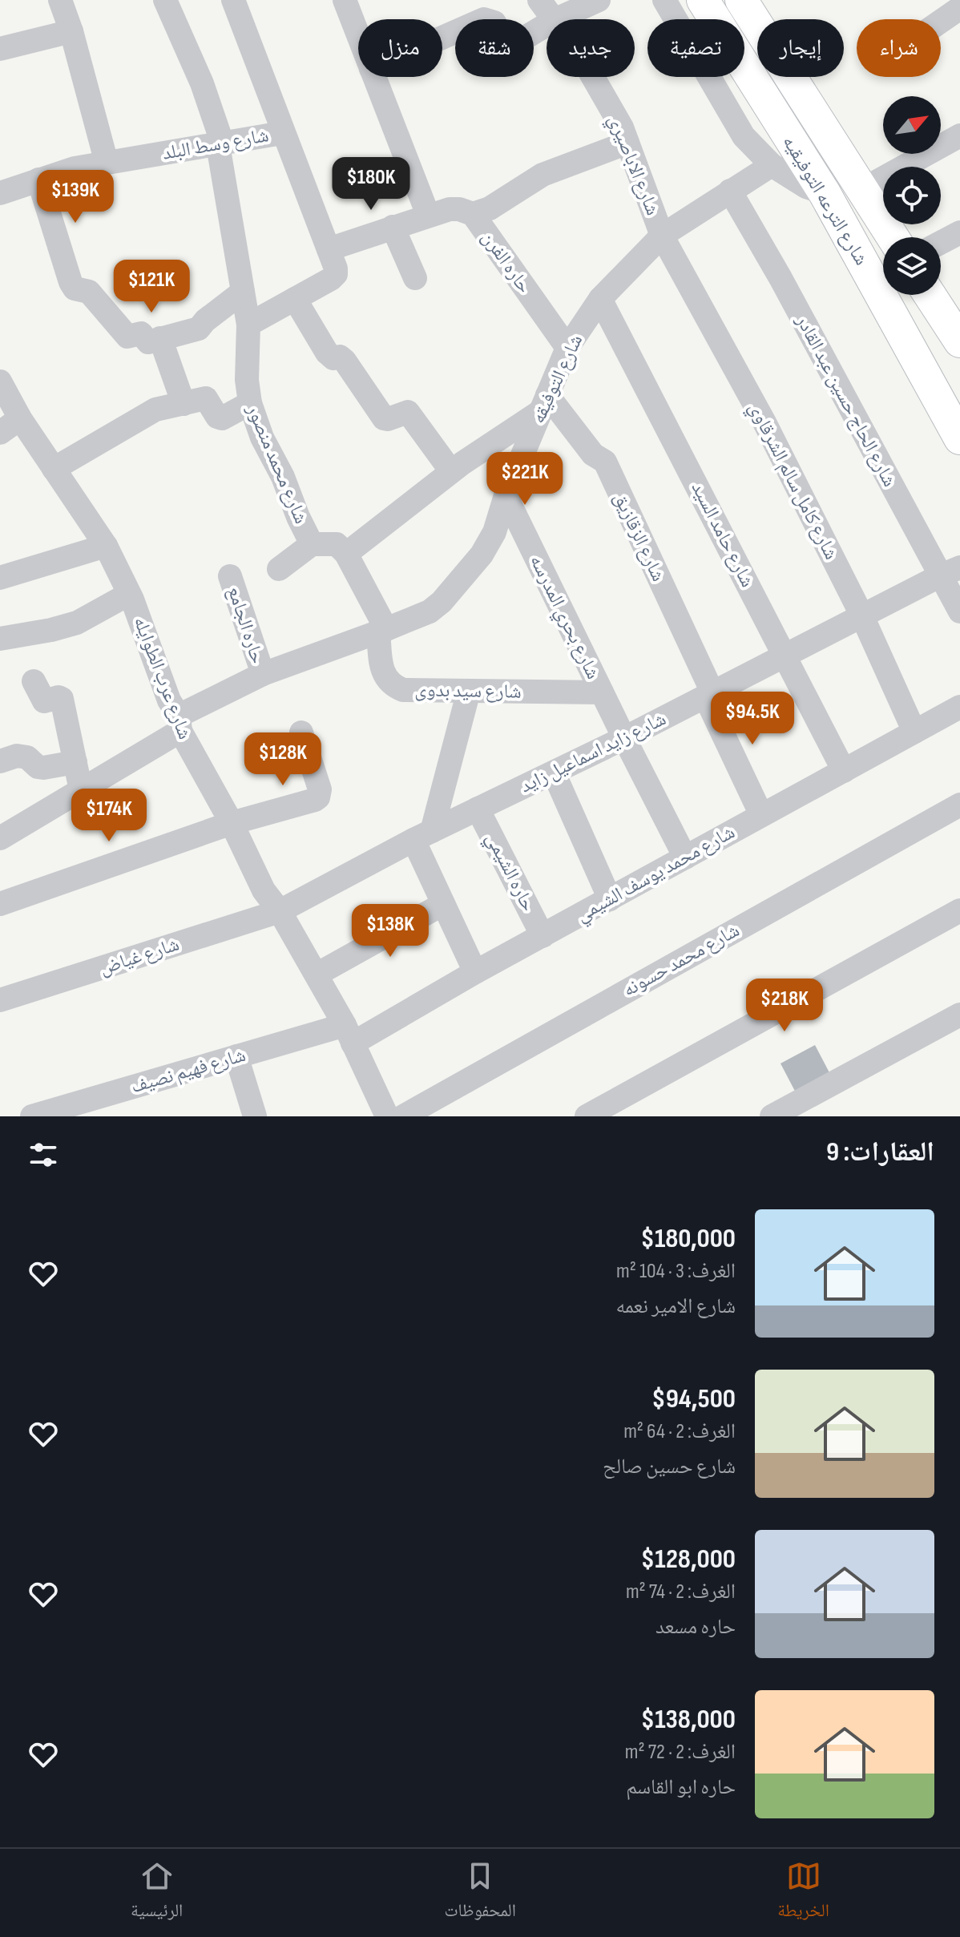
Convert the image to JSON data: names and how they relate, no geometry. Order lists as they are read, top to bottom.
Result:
{
  "streets": {
    "main road": ["شارع الترعه التوفيقيه"],
    "street": [
      "شارع وسط البلد",
      "شارع الاباصيري",
      "حاره الفرن",
      "شارع التوفيقه",
      "شارع الحاج حسين عبد القادر",
      "شارع محمد منصور",
      "شارع كامل سالم الشرقاوي",
      "شارع حامد السيد",
      "شارع الزقازيق",
      "شارع بحري المدرسه",
      "حاره الجامع",
      "شارع عرب الطوايله",
      "شارع سيد بدوى",
      "شارع زايد اسماعيل زايد",
      "حاره الشيمي",
      "شارع محمد يوسف الشيمي",
      "شارع غياض",
      "شارع محمد حسونه",
      "شارع فهيم نصيف"
    ]
  },
  "crossings": [
    ["شارع وسط البلد", "شارع محمد منصور"],
    ["شارع الاباصيري", "شارع التوفيقه"],
    ["شارع الاباصيري", "شارع كامل سالم الشرقاوي"],
    ["حاره الفرن", "شارع التوفيقه"],
    ["شارع التوفيقه", "شارع الحاج حسين عبد القادر"],
    ["شارع التوفيقه", "شارع كامل سالم الشرقاوي"],
    ["شارع التوفيقه", "شارع حامد السيد"],
    ["شارع التوفيقه", "شارع الزقازيق"],
    ["شارع التوفيقه", "شارع بحري المدرسه"],
    ["شارع التوفيقه", "حاره الجامع"],
    ["شارع التوفيقه", "شارع عرب الطوايله"],
    ["شارع التوفيقه", "شارع سيد بدوى"],
    ["شارع الحاج حسين عبد القادر", "شارع زايد اسماعيل زايد"],
    ["شارع كامل سالم الشرقاوي", "شارع زايد اسماعيل زايد"],
    ["شارع كامل سالم الشرقاوي", "شارع محمد يوسف الشيمي"],
    ["شارع حامد السيد", "شارع زايد اسماعيل زايد"],
    ["شارع حامد السيد", "شارع محمد يوسف الشيمي"],
    ["شارع الزقازيق", "شارع زايد اسماعيل زايد"],
    ["شارع الزقازيق", "شارع محمد يوسف الشيمي"],
    ["شارع بحري المدرسه", "شارع سيد بدوى"],
    ["شارع بحري المدرسه", "شارع زايد اسماعيل زايد"],
    ["شارع بحري المدرسه", "شارع محمد يوسف الشيمي"],
    ["شارع عرب الطوايله", "شارع زايد اسماعيل زايد"],
    ["شارع عرب الطوايله", "شارع محمد يوسف الشيمي"],
    ["شارع عرب الطوايله", "شارع غياض"],
    ["شارع عرب الطوايله", "شارع فهيم نصيف"],
    ["شارع زايد اسماعيل زايد", "حاره الشيمي"],
    ["شارع زايد اسماعيل زايد", "شارع غياض"],
    ["حاره الشيمي", "شارع محمد يوسف الشيمي"],
    ["شارع محمد يوسف الشيمي", "شارع فهيم نصيف"]
  ],
  "north": "top right",
  "page": {
    "chip": [
      "شراء",
      "إيجار",
      "تصفية",
      "جديد",
      "شقة",
      "منزل"
    ],
    "price": [
      "$180K",
      "$139K",
      "$121K",
      "$221K",
      "$94.5K",
      "$128K",
      "$174K",
      "$138K",
      "$218K"
    ],
    "heading": "العقارات: 9",
    "list": [
      {
        "name": "$180,000",
        "note": "الغرف: 3 · 104 m² · شارع الامير نعمه"
      },
      {
        "name": "$94,500",
        "note": "الغرف: 2 · 64 m² · شارع حسين صالح"
      },
      {
        "name": "$128,000",
        "note": "الغرف: 2 · 74 m² · حاره مسعد"
      },
      {
        "name": "$138,000",
        "note": "الغرف: 2 · 72 m² · حاره ابو القاسم"
      }
    ],
    "tabs": ["الخريطة", "المحفوظات", "الرئيسية"]
  }
}
